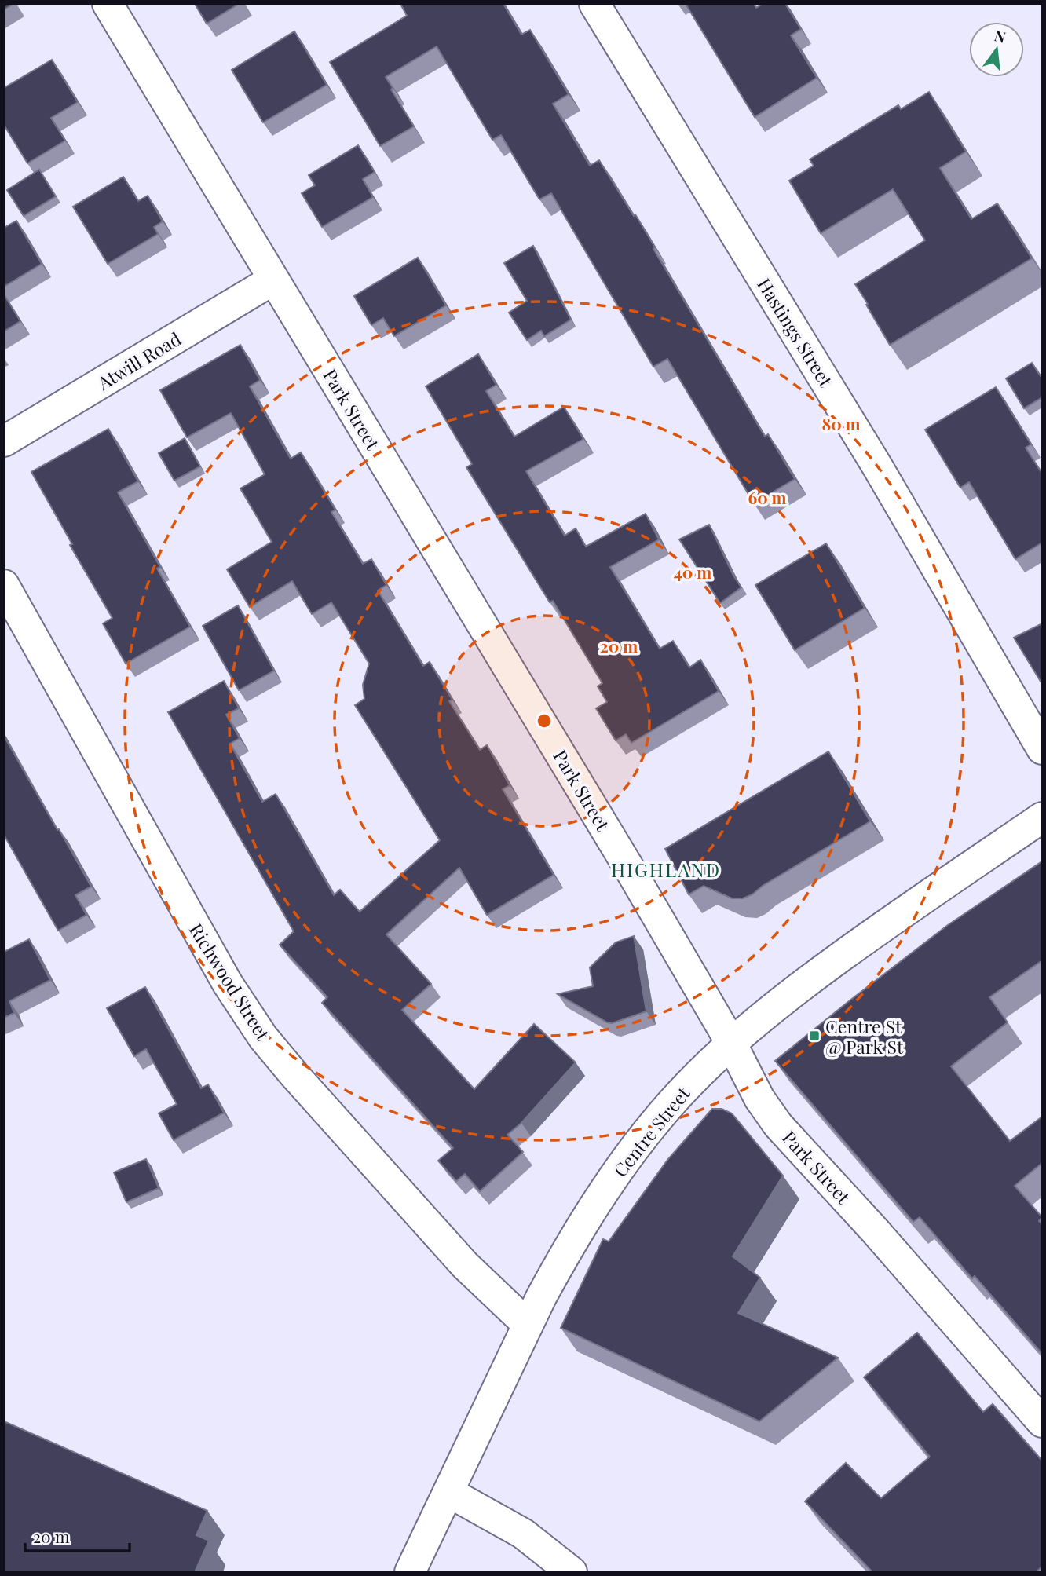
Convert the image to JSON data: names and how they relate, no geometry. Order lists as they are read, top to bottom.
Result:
{
  "streets": {
    "street": [
      "Hastings Street",
      "Atwill Road",
      "Park Street",
      "Richwood Street",
      "Centre Street"
    ]
  },
  "crossings": [
    ["Atwill Road", "Park Street"],
    ["Park Street", "Centre Street"],
    ["Richwood Street", "Centre Street"]
  ],
  "districts": ["HIGHLAND"],
  "places": {
    "transit": ["Centre St @ Park St"]
  },
  "scale_bar": "20 m",
  "north": "top",
  "rings": [
    "80 m",
    "60 m",
    "40 m",
    "20 m"
  ]
}
